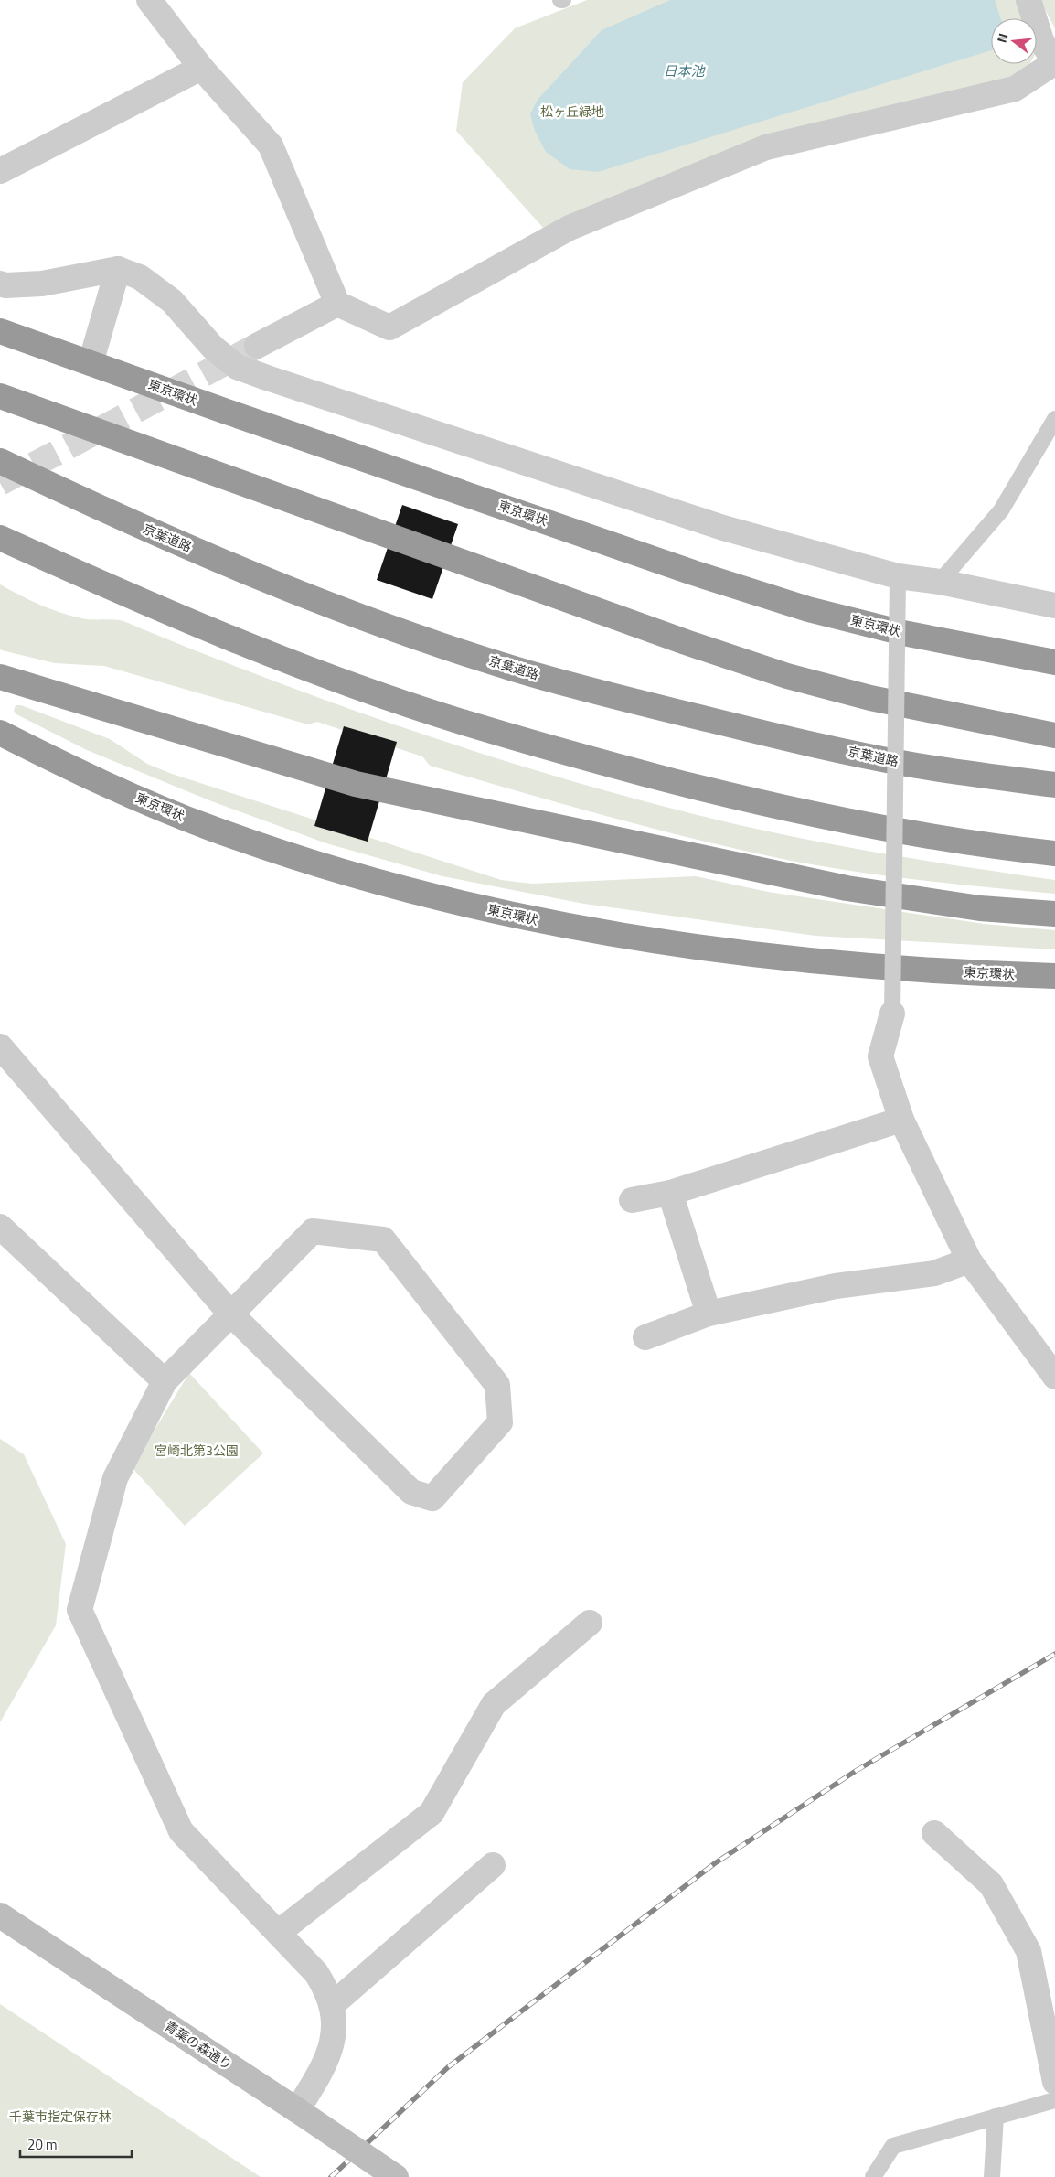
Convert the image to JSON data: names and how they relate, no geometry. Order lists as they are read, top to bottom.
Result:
{
  "streets": {
    "highway": ["東京環状", "京葉道路"],
    "street": ["青葉の森通り"]
  },
  "water": ["日本池"],
  "parks": ["松ヶ丘緑地", "宮崎北第3公園", "千葉市指定保存林"],
  "scale_bar": "20 m",
  "north": "left"
}
